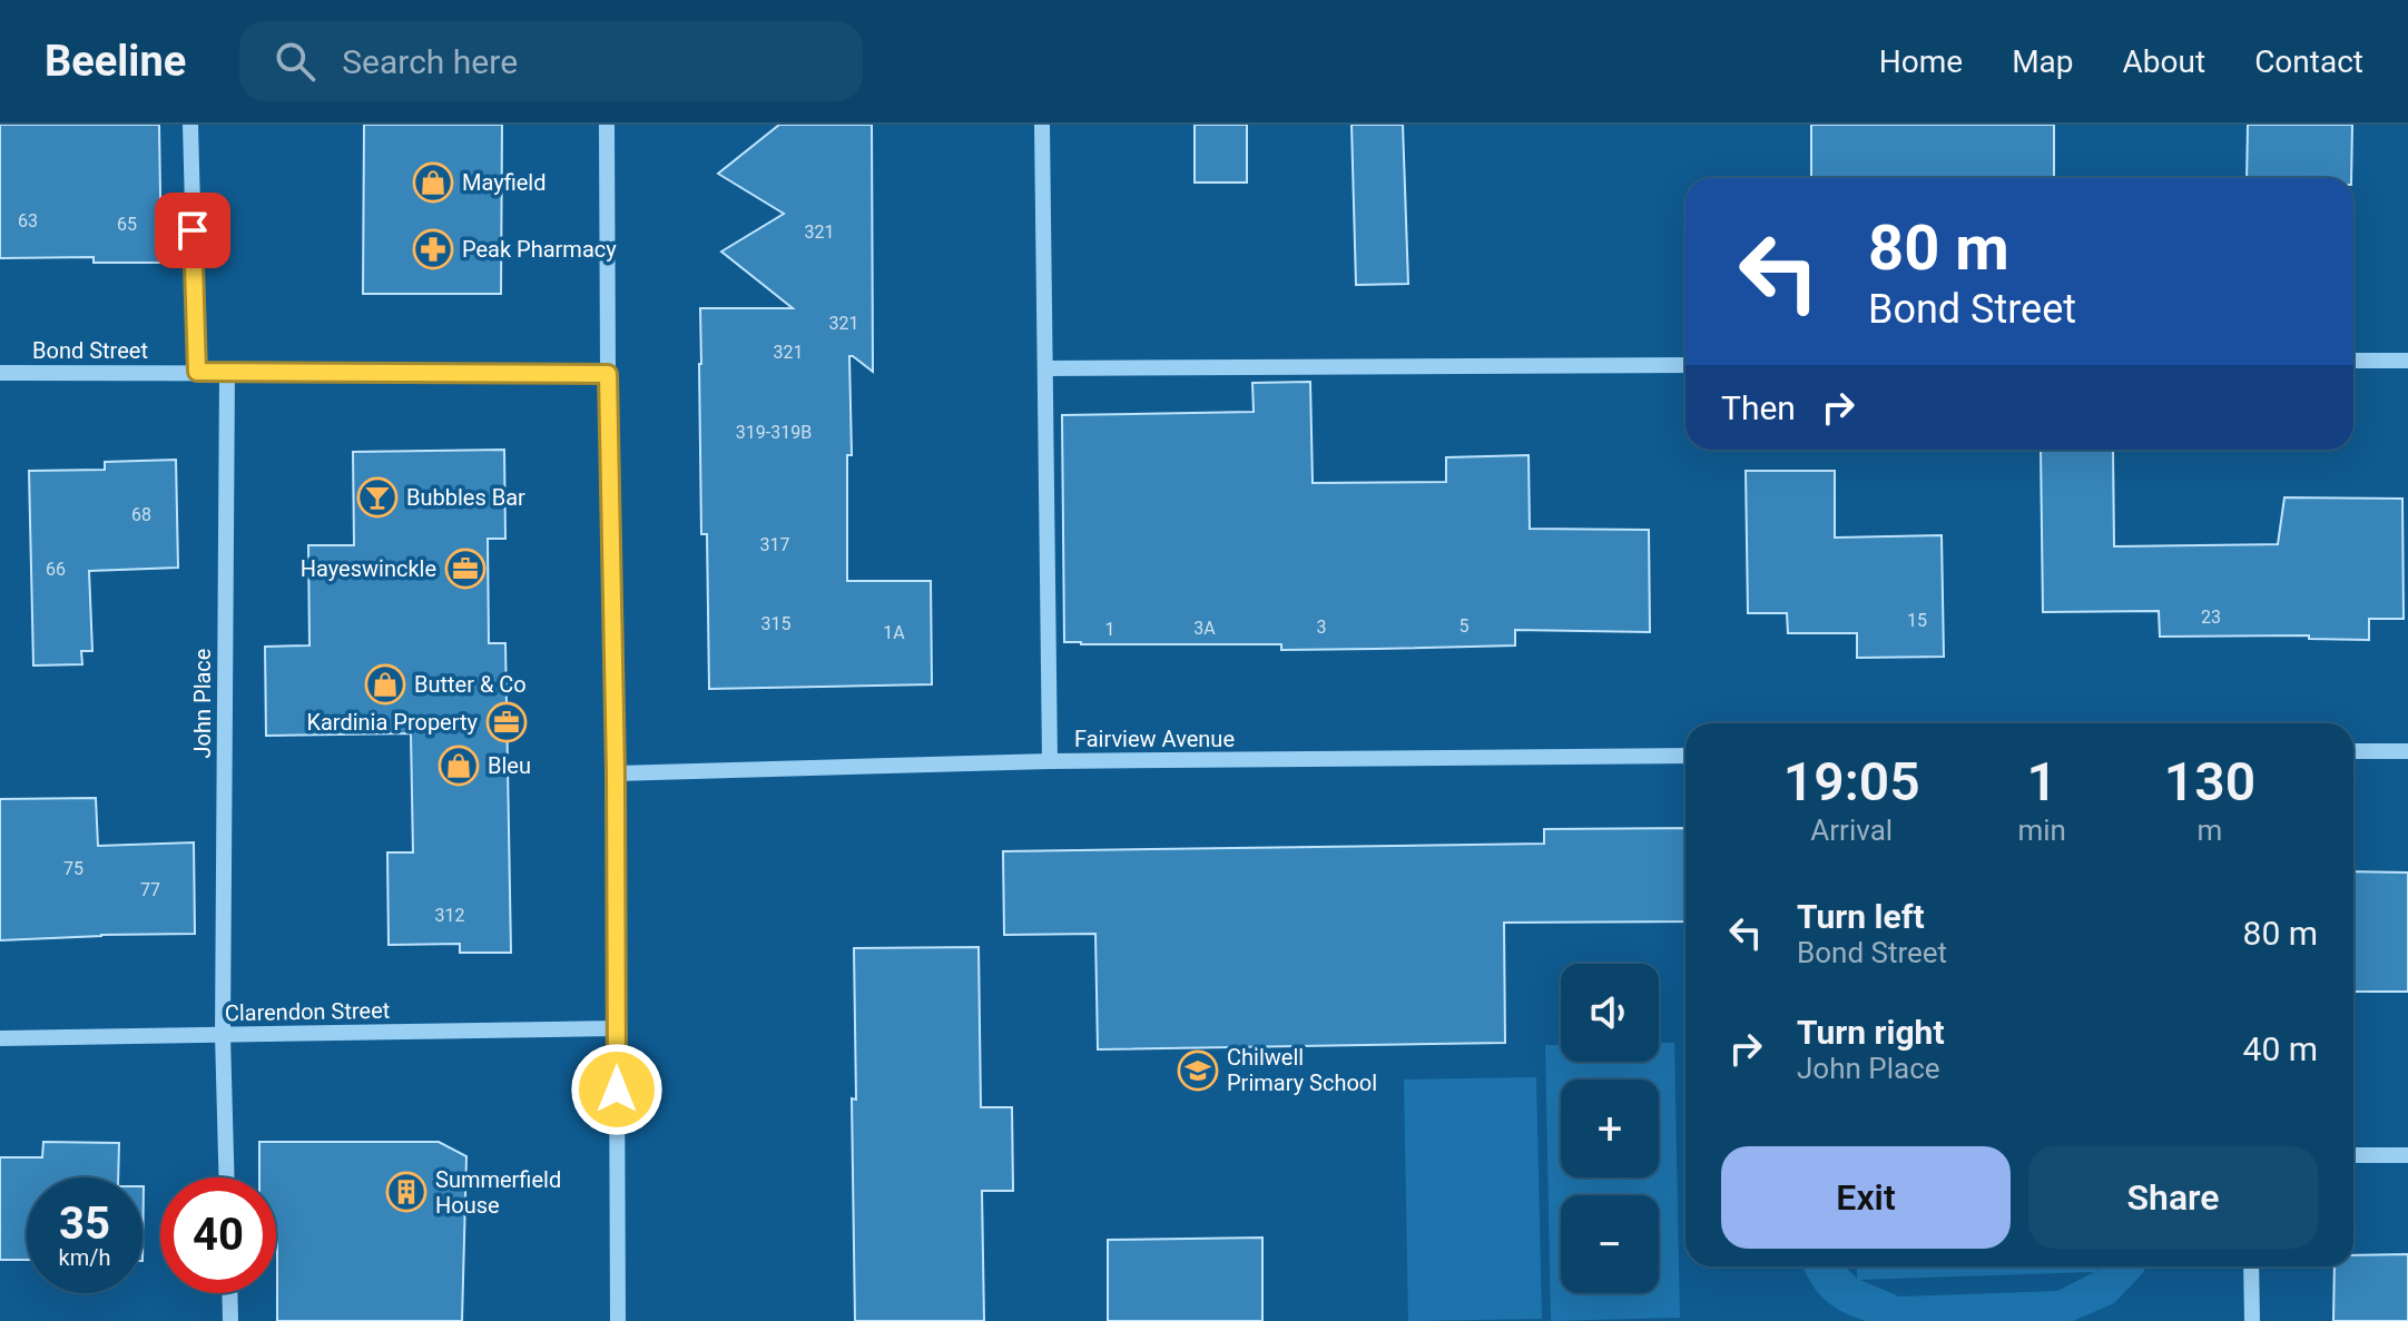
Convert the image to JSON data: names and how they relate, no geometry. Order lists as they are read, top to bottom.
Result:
{
  "streets": {
    "street": [
      "Bond Street",
      "John Place",
      "Fairview Avenue",
      "Clarendon Street"
    ]
  },
  "crossings": [
    ["Bond Street", "John Place"],
    ["John Place", "Clarendon Street"]
  ],
  "places": {
    "shop": ["Mayfield", "Butter & Co", "Bleu"],
    "pharmacy": ["Peak Pharmacy"],
    "bar": ["Bubbles Bar"],
    "office": ["Hayeswinckle", "Kardinia Property"],
    "school or university": ["Chilwell Primary School"],
    "building": ["Summerfield House"]
  },
  "house_numbers": [
    "63",
    "65",
    "321",
    "321",
    "321",
    "319-319B",
    "68",
    "317",
    "66",
    "23",
    "15",
    "315",
    "5",
    "3",
    "3A",
    "1",
    "1A",
    "75",
    "77",
    "312"
  ],
  "page": {
    "header": "Beeline",
    "search": "Search here",
    "nav": [
      "Home",
      "Map",
      "About",
      "Contact"
    ],
    "turn": ["80 m", "Bond Street"],
    "then": "Then",
    "eta": [
      "19:05",
      "Arrival",
      "1",
      "min",
      "130",
      "m"
    ],
    "list": [
      {
        "name": "Turn left",
        "note": "Bond Street",
        "value": "80 m"
      },
      {
        "name": "Turn right",
        "note": "John Place",
        "value": "40 m"
      }
    ],
    "map_buttons": ["+", "−"],
    "buttons": ["Exit", "Share"],
    "speed": "35 km/h",
    "limit": "40"
  }
}
